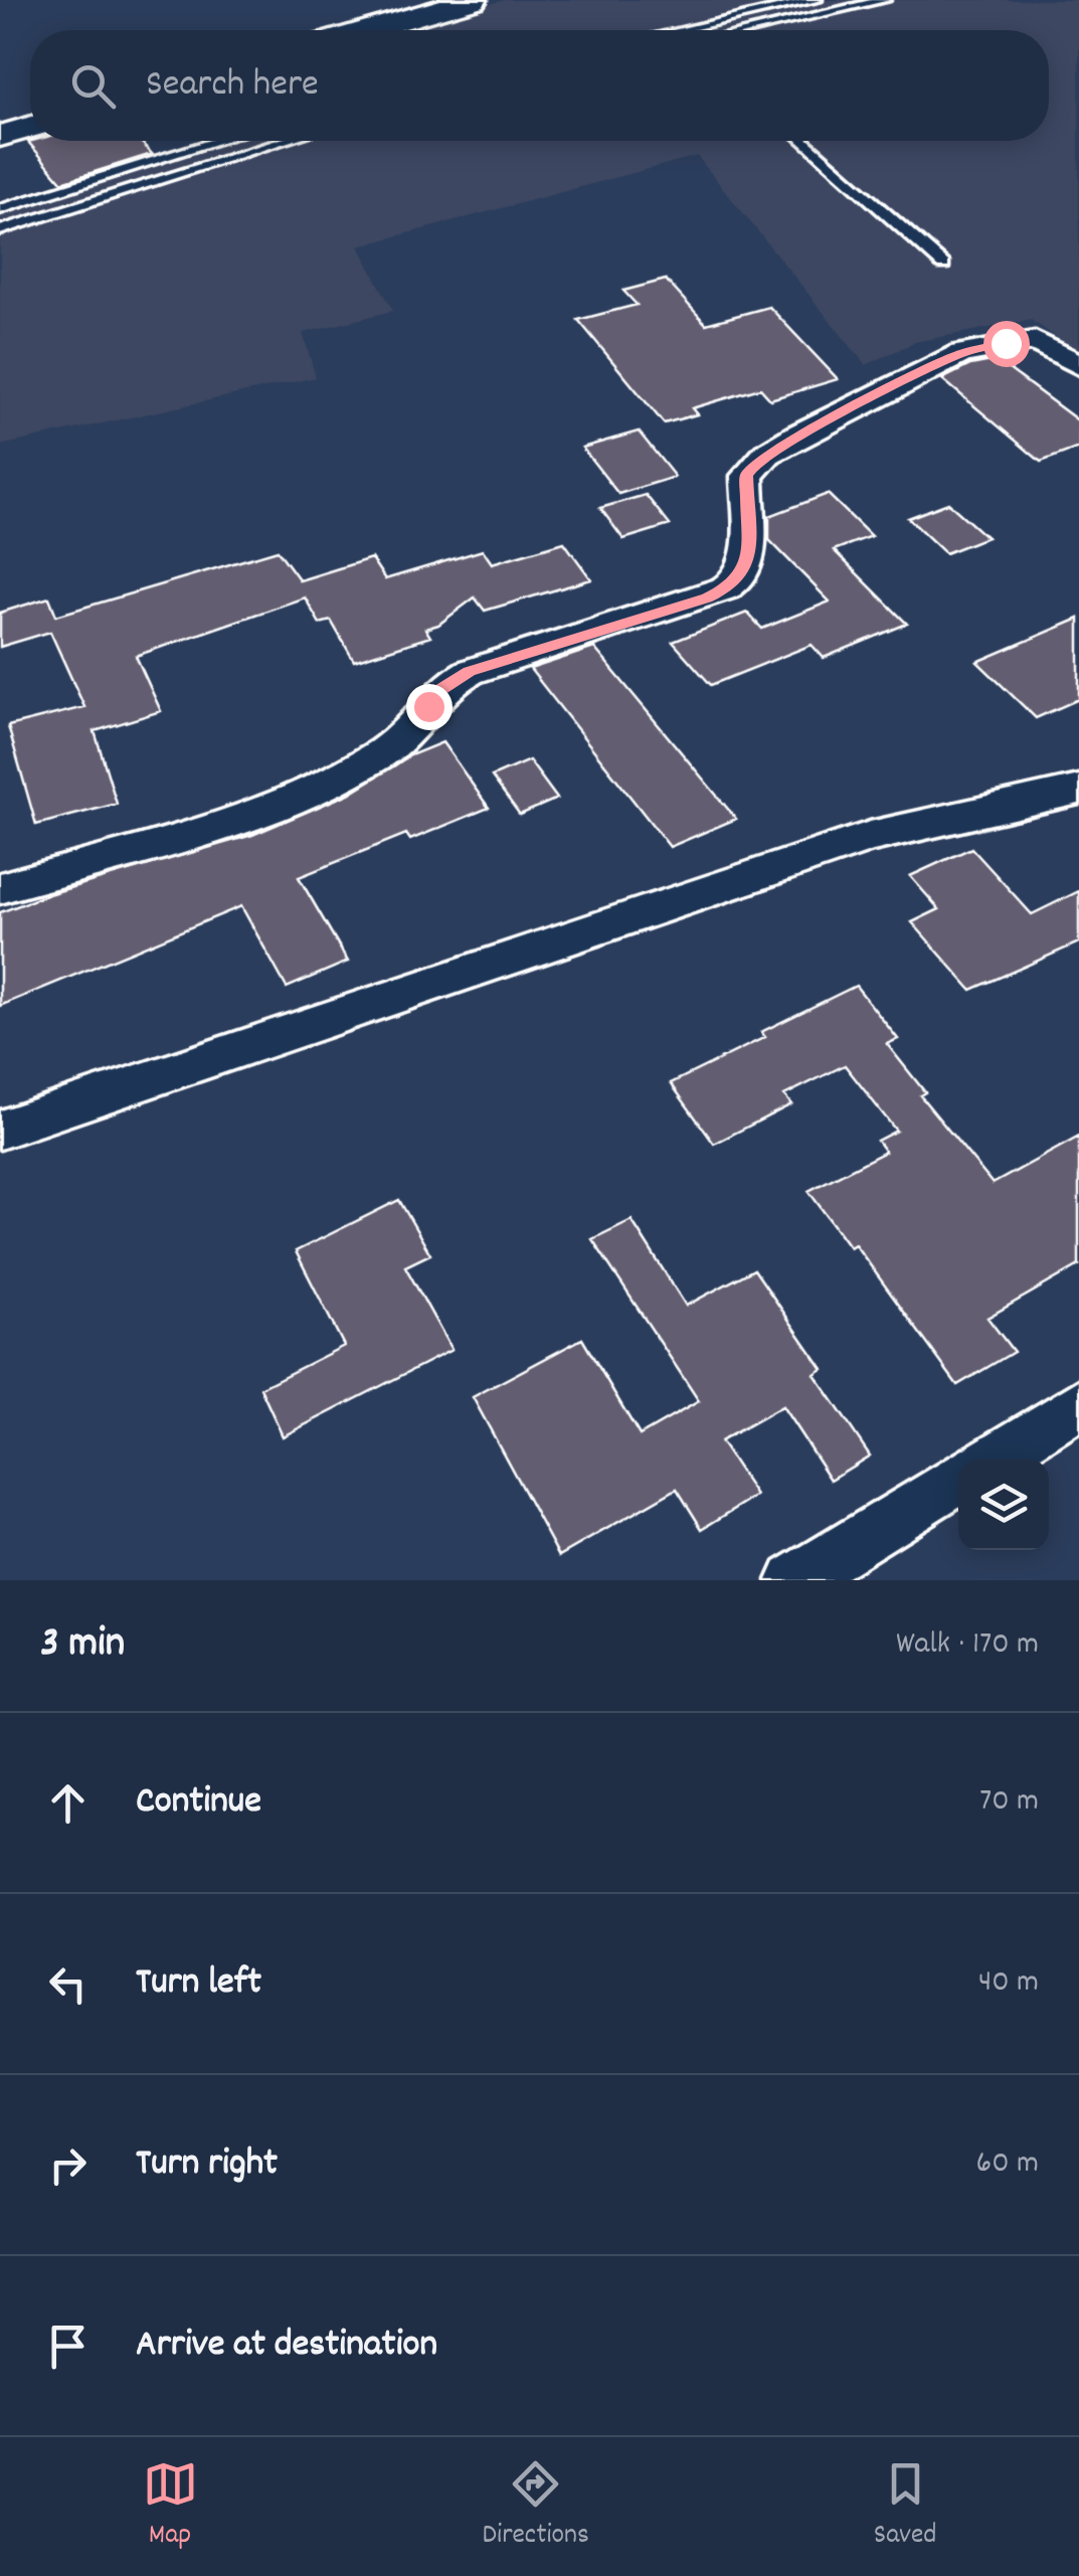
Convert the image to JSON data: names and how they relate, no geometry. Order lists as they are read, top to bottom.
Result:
{
  "page": {
    "search": "Search here",
    "heading": ["3 min", "Walk · 170 m"],
    "list": [
      ["Continue", "70 m"],
      ["Turn left", "40 m"],
      ["Turn right", "60 m"],
      "Arrive at destination"
    ],
    "nav": ["Map", "Directions", "Saved"]
  }
}
